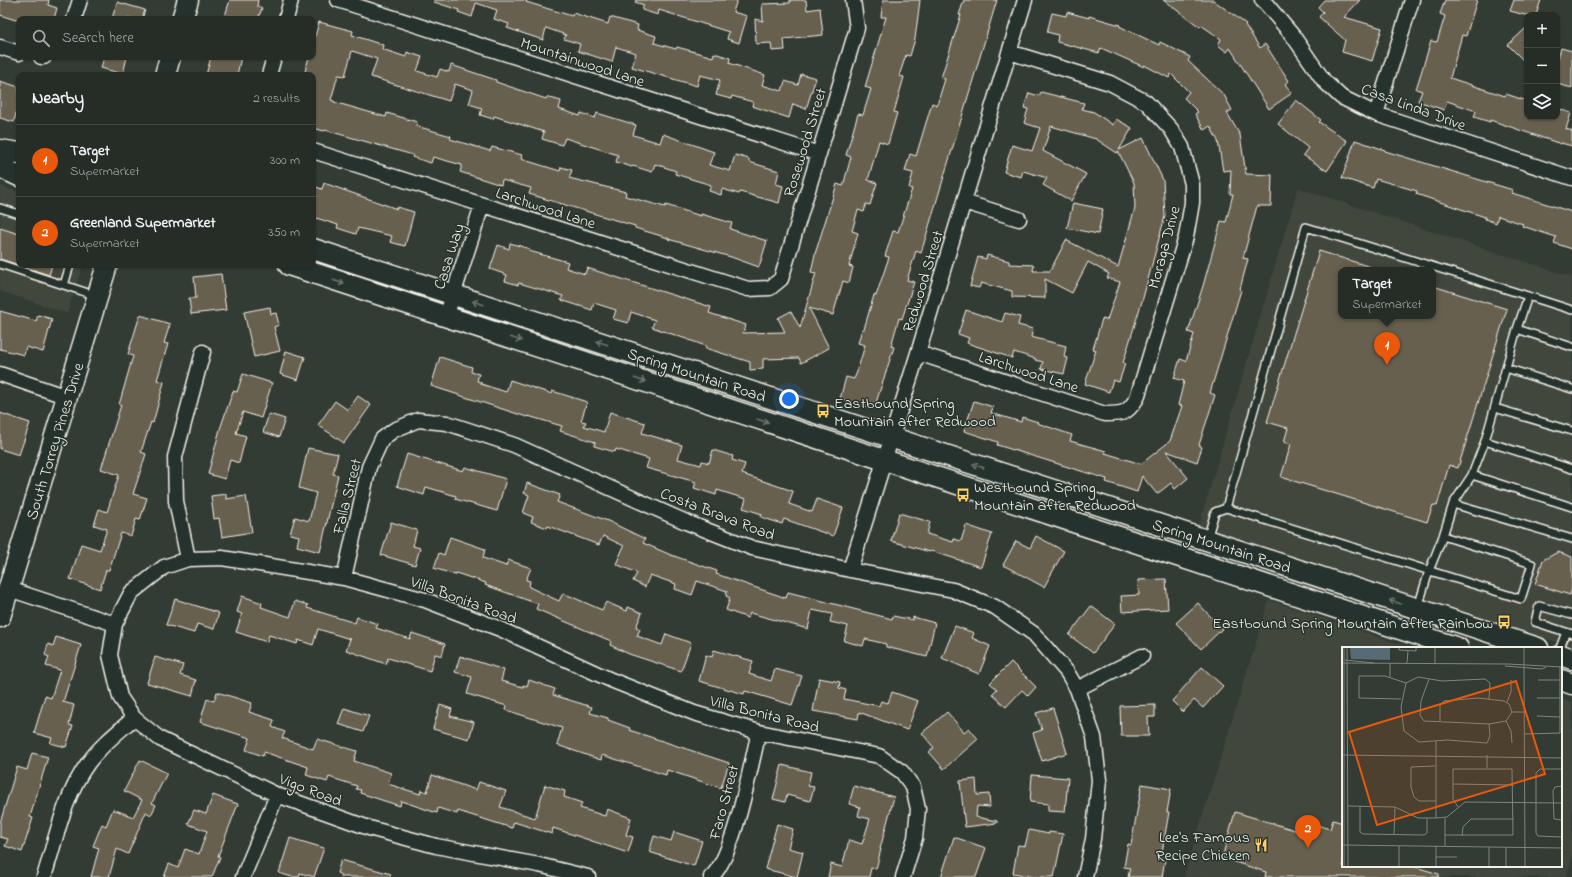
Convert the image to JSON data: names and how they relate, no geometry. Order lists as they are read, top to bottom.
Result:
{
  "streets": {
    "main road": ["Spring Mountain Road", "South Torrey Pines Drive"],
    "street": [
      "Mountainwood Lane",
      "Casa Linda Drive",
      "Rosewood Street",
      "Larchwood Lane",
      "Moraga Drive",
      "Casa Way",
      "Redwood Street",
      "Falla Street",
      "Costa Brava Road",
      "Villa Bonita Road",
      "Vigo Road",
      "Faro Street"
    ]
  },
  "crossings": [
    ["Mountainwood Lane", "Rosewood Street"],
    ["Rosewood Street", "Larchwood Lane"],
    ["Larchwood Lane", "Moraga Drive"],
    ["Larchwood Lane", "Casa Way"],
    ["Larchwood Lane", "Redwood Street"],
    ["Moraga Drive", "Redwood Street"],
    ["Casa Way", "Spring Mountain Road"],
    ["Redwood Street", "Spring Mountain Road"],
    ["Redwood Street", "Costa Brava Road"],
    ["Falla Street", "Costa Brava Road"],
    ["Falla Street", "Villa Bonita Road"],
    ["Villa Bonita Road", "Vigo Road"],
    ["Villa Bonita Road", "Faro Street"]
  ],
  "places": {
    "bus stop": ["Eastbound Spring Mountain after Redwood", "Westbound Spring Mountain after Redwood", "Eastbound Spring Mountain after Rainbow"],
    "restaurant": ["Lee's Famous Recipe Chicken"]
  },
  "page": {
    "map_buttons": ["+", "−"],
    "search": "Search here",
    "heading": ["Nearby", "2 results"],
    "list": [
      {
        "mark": "1",
        "name": "Target",
        "note": "Supermarket",
        "value": "300 m"
      },
      {
        "mark": "2",
        "name": "Greenland Supermarket",
        "note": "Supermarket",
        "value": "350 m"
      }
    ],
    "popup": ["Target", "Supermarket"],
    "pins": ["1", "2"]
  }
}
